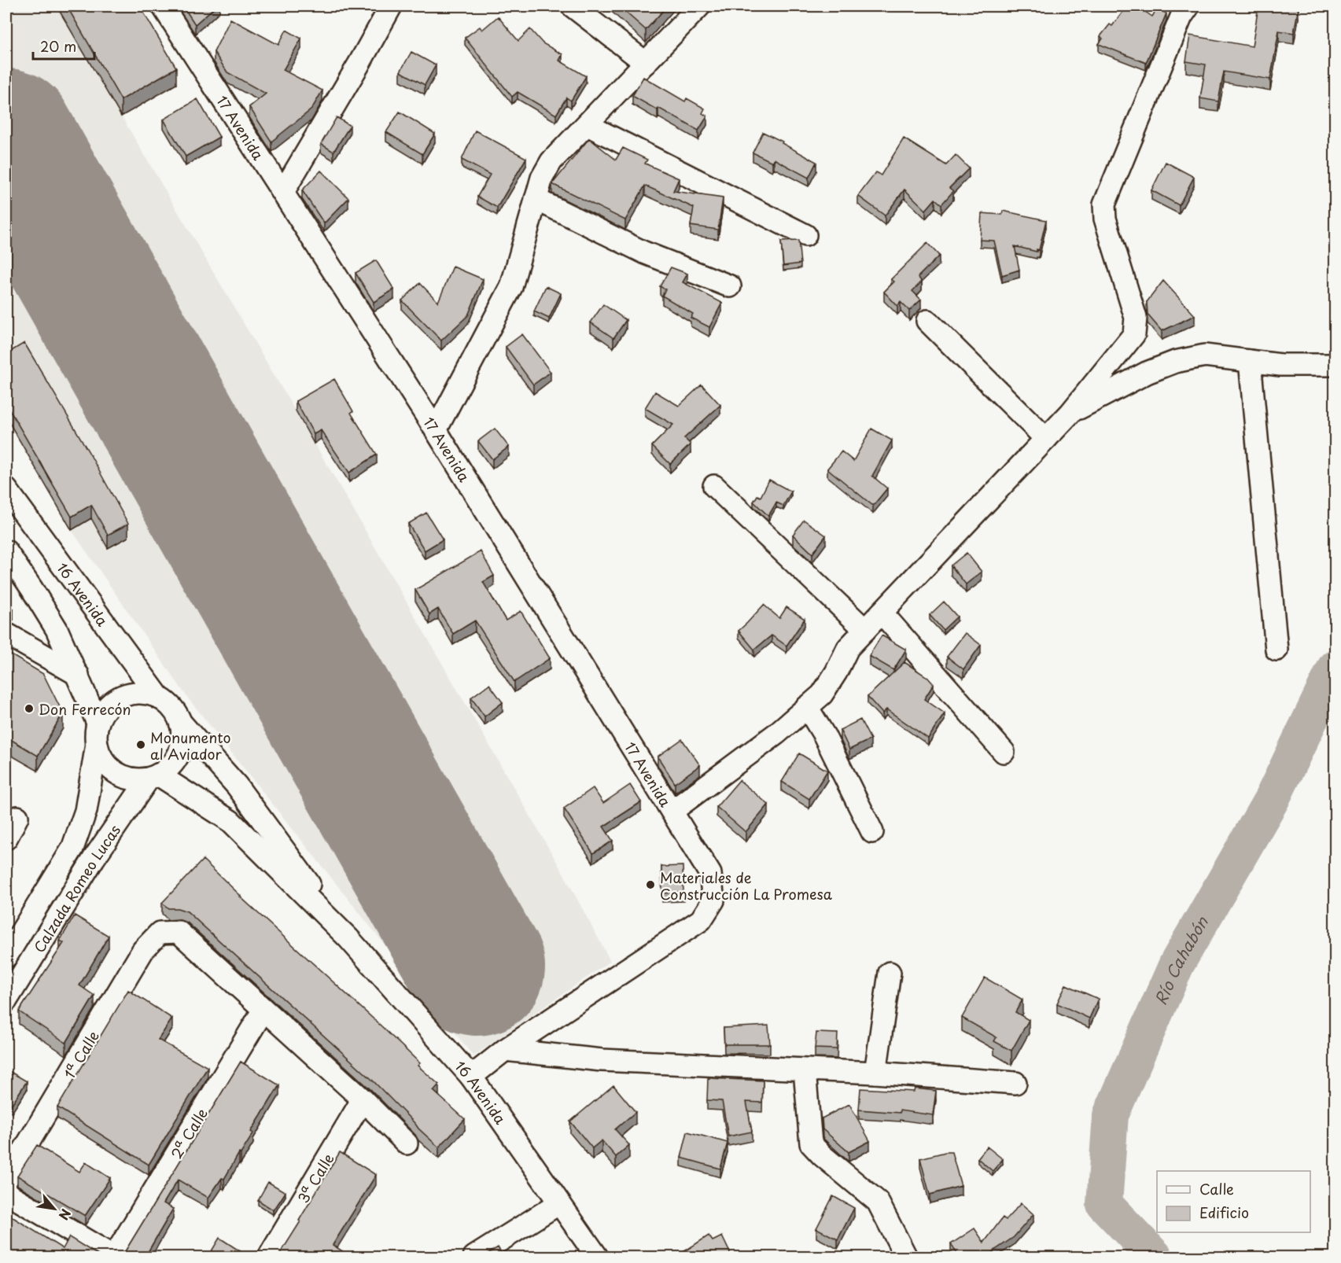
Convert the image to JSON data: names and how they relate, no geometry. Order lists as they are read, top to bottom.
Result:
{
  "streets": {
    "street": [
      "17 Avenida",
      "16 Avenida",
      "Calzada Romeo Lucas",
      "1ª Calle",
      "2ª Calle",
      "3ª Calle"
    ]
  },
  "crossings": [
    ["16 Avenida", "Calzada Romeo Lucas"],
    ["1ª Calle", "2ª Calle"]
  ],
  "water": ["Río Cahabón"],
  "places": ["Don Ferrecón", "Monumento al Aviador", "Materiales de Construcción La Promesa"],
  "legend": ["Calle", "Edificio"],
  "scale_bar": "20 m",
  "north": "bottom right"
}
